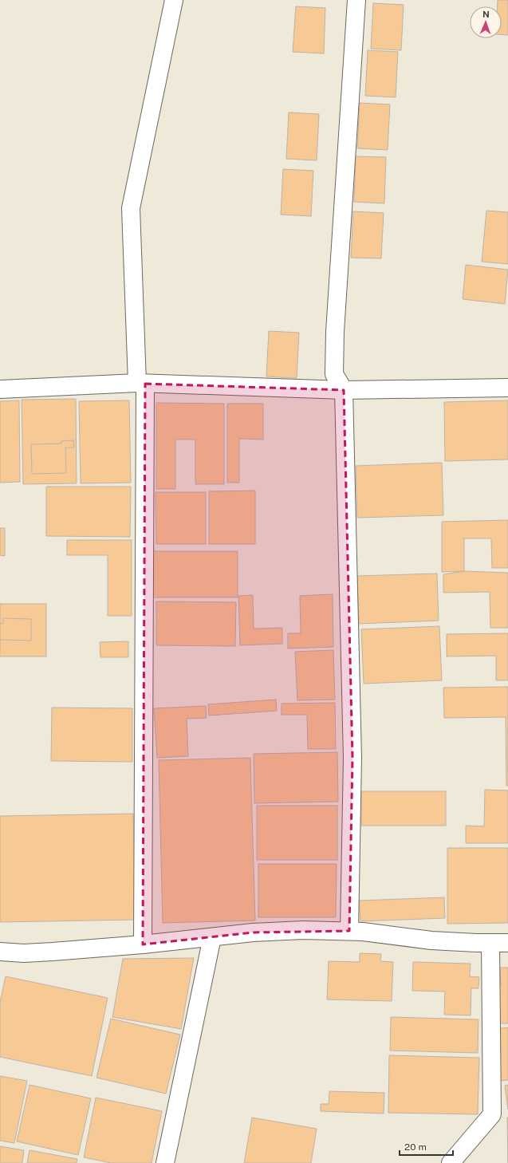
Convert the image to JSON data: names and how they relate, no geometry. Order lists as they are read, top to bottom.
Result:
{
  "scale_bar": "20 m",
  "north": "top"
}
